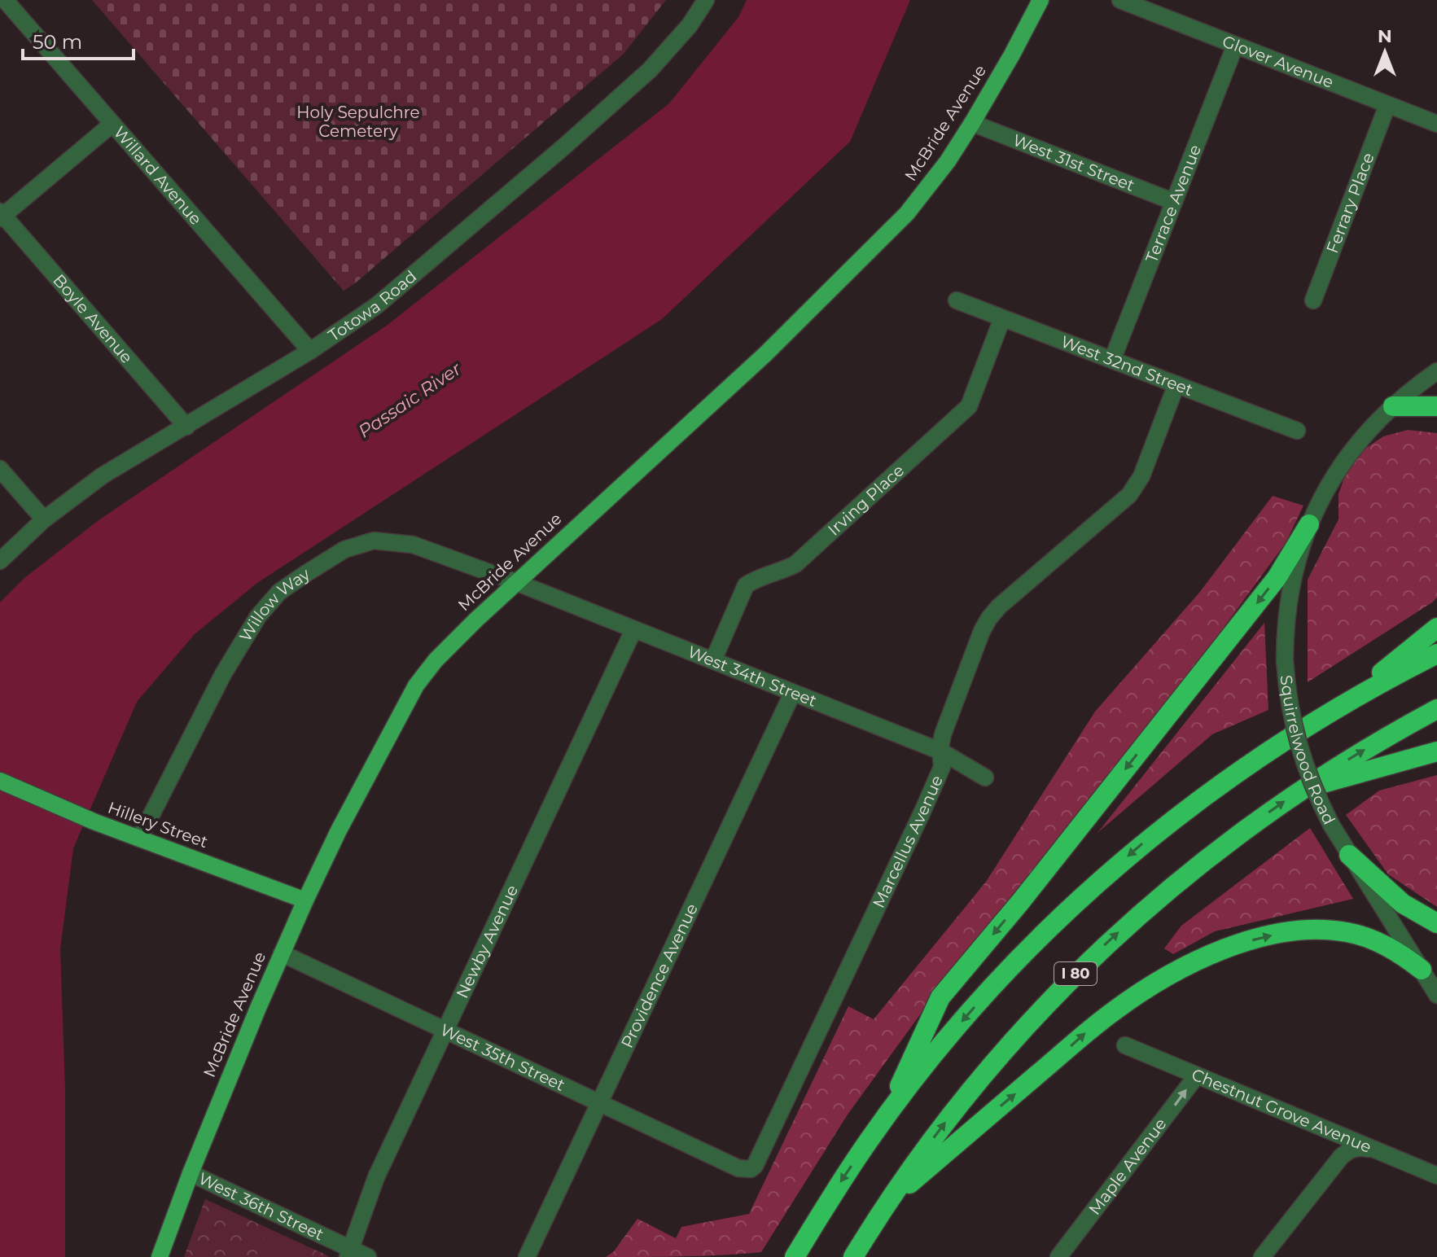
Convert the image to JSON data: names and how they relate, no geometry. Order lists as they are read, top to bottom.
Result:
{
  "streets": {
    "highway": ["I 80"],
    "main road": ["McBride Avenue", "Hillery Street"],
    "street": [
      "Glover Avenue",
      "West 31st Street",
      "Willard Avenue",
      "Terrace Avenue",
      "Ferrary Place",
      "Totowa Road",
      "Boyle Avenue",
      "West 32nd Street",
      "Irving Place",
      "Willow Way",
      "West 34th Street",
      "Squirrelwood Road",
      "Marcellus Avenue",
      "Newby Avenue",
      "Providence Avenue",
      "West 35th Street",
      "Chestnut Grove Avenue",
      "Maple Avenue",
      "West 36th Street"
    ]
  },
  "crossings": [
    ["Glover Avenue", "Terrace Avenue"],
    ["Glover Avenue", "Ferrary Place"],
    ["McBride Avenue", "West 31st Street"],
    ["McBride Avenue", "Willow Way"],
    ["McBride Avenue", "West 34th Street"],
    ["McBride Avenue", "Hillery Street"],
    ["McBride Avenue", "West 35th Street"],
    ["McBride Avenue", "West 36th Street"],
    ["West 31st Street", "Terrace Avenue"],
    ["Willard Avenue", "Totowa Road"],
    ["Terrace Avenue", "West 32nd Street"],
    ["Totowa Road", "Boyle Avenue"],
    ["West 32nd Street", "Irving Place"],
    ["West 32nd Street", "Marcellus Avenue"],
    ["Irving Place", "West 34th Street"],
    ["Willow Way", "West 34th Street"],
    ["Willow Way", "Hillery Street"],
    ["West 34th Street", "Marcellus Avenue"],
    ["West 34th Street", "Newby Avenue"],
    ["West 34th Street", "Providence Avenue"],
    ["Marcellus Avenue", "West 35th Street"],
    ["Newby Avenue", "West 35th Street"],
    ["Newby Avenue", "West 36th Street"],
    ["Providence Avenue", "West 35th Street"],
    ["Chestnut Grove Avenue", "Maple Avenue"]
  ],
  "one_way": ["Maple Avenue"],
  "water": ["Passaic River"],
  "parks": ["Holy Sepulchre Cemetery"],
  "scale_bar": "50 m",
  "north": "top"
}
